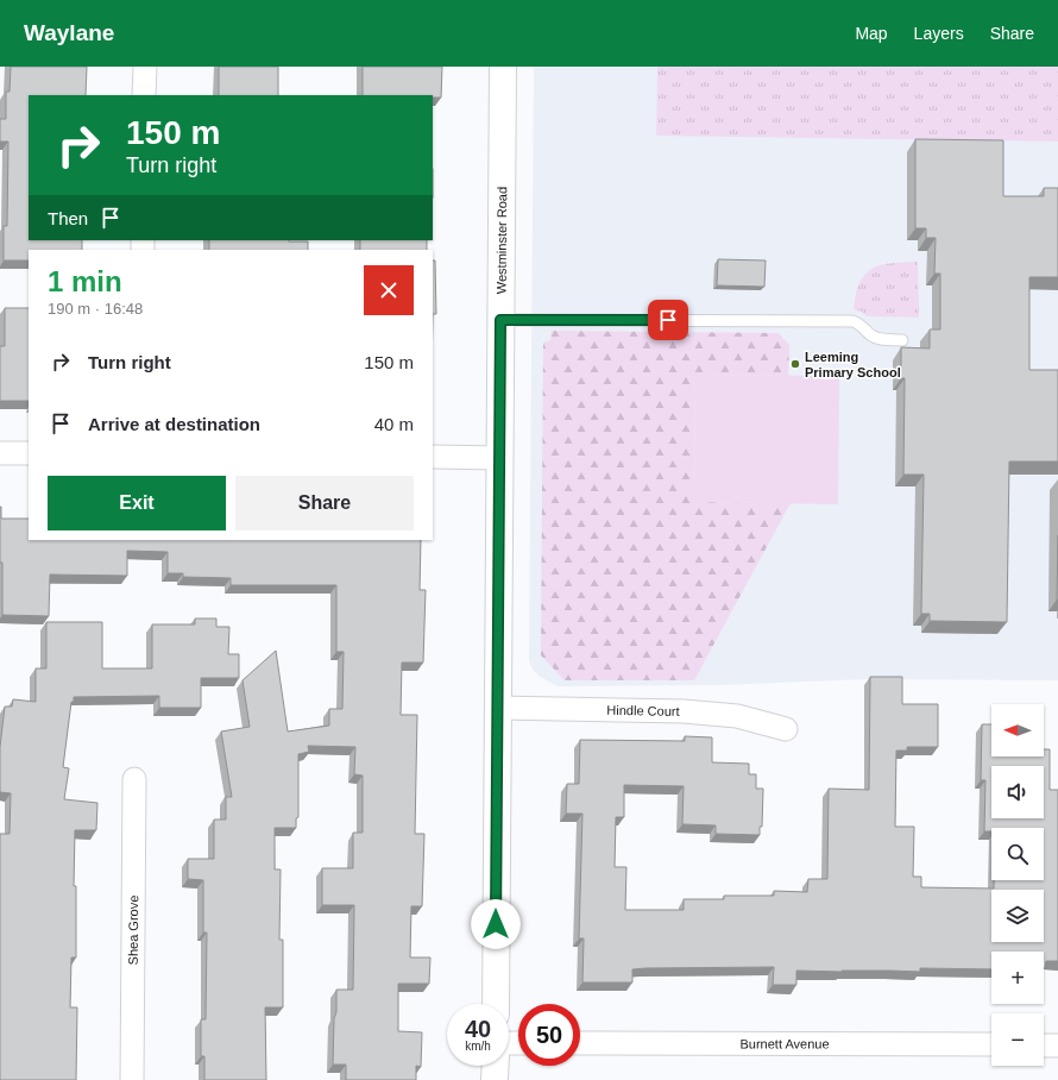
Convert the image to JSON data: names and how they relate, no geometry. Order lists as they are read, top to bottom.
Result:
{
  "streets": {
    "main road": ["Westminster Road"],
    "street": ["Hindle Court", "Shea Grove", "Burnett Avenue"]
  },
  "crossings": [
    ["Westminster Road", "Hindle Court"]
  ],
  "places": ["Leeming Primary School"],
  "north": "left",
  "page": {
    "header": "Waylane",
    "nav": ["Map", "Layers", "Share"],
    "turn": ["150 m", "Turn right"],
    "then": "Then",
    "heading": ["1 min", "190 m · 16:48"],
    "list": [
      {
        "name": "Turn right",
        "value": "150 m"
      },
      {
        "name": "Arrive at destination",
        "value": "40 m"
      }
    ],
    "buttons": ["Exit", "Share"],
    "map_buttons": ["+", "−"],
    "speed": "40 km/h",
    "limit": "50"
  }
}
